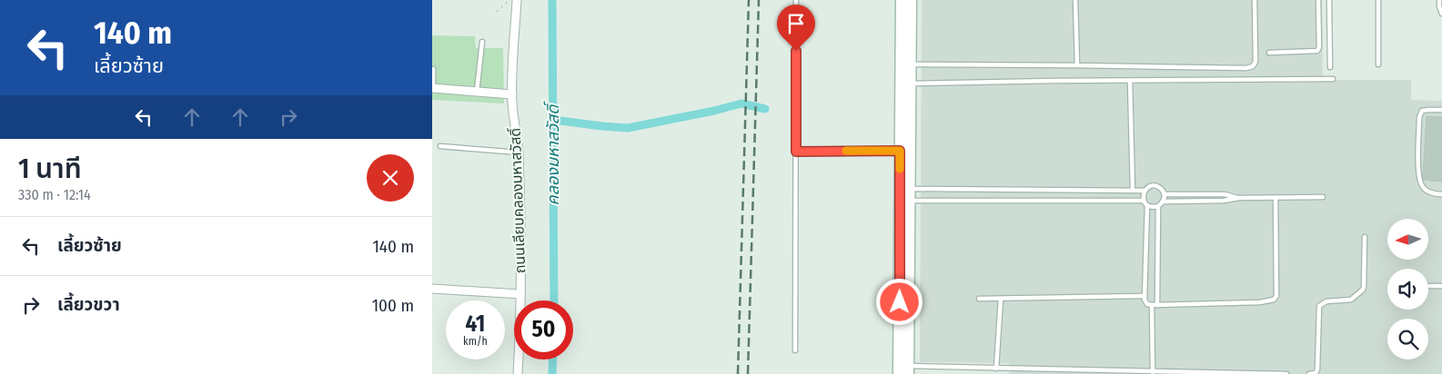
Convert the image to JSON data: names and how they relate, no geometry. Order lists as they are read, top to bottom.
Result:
{
  "streets": {
    "street": ["ถนนเลียบคลองมหาสวัสดิ์"]
  },
  "water": ["คลองมหาสวัสดิ์"],
  "north": "left",
  "page": {
    "turn": ["140 m", "เลี้ยวซ้าย"],
    "heading": ["1 นาที", "330 m · 12:14"],
    "list": [
      {
        "name": "เลี้ยวซ้าย",
        "value": "140 m"
      },
      {
        "name": "เลี้ยวขวา",
        "value": "100 m"
      }
    ],
    "speed": "41 km/h",
    "limit": "50"
  }
}
